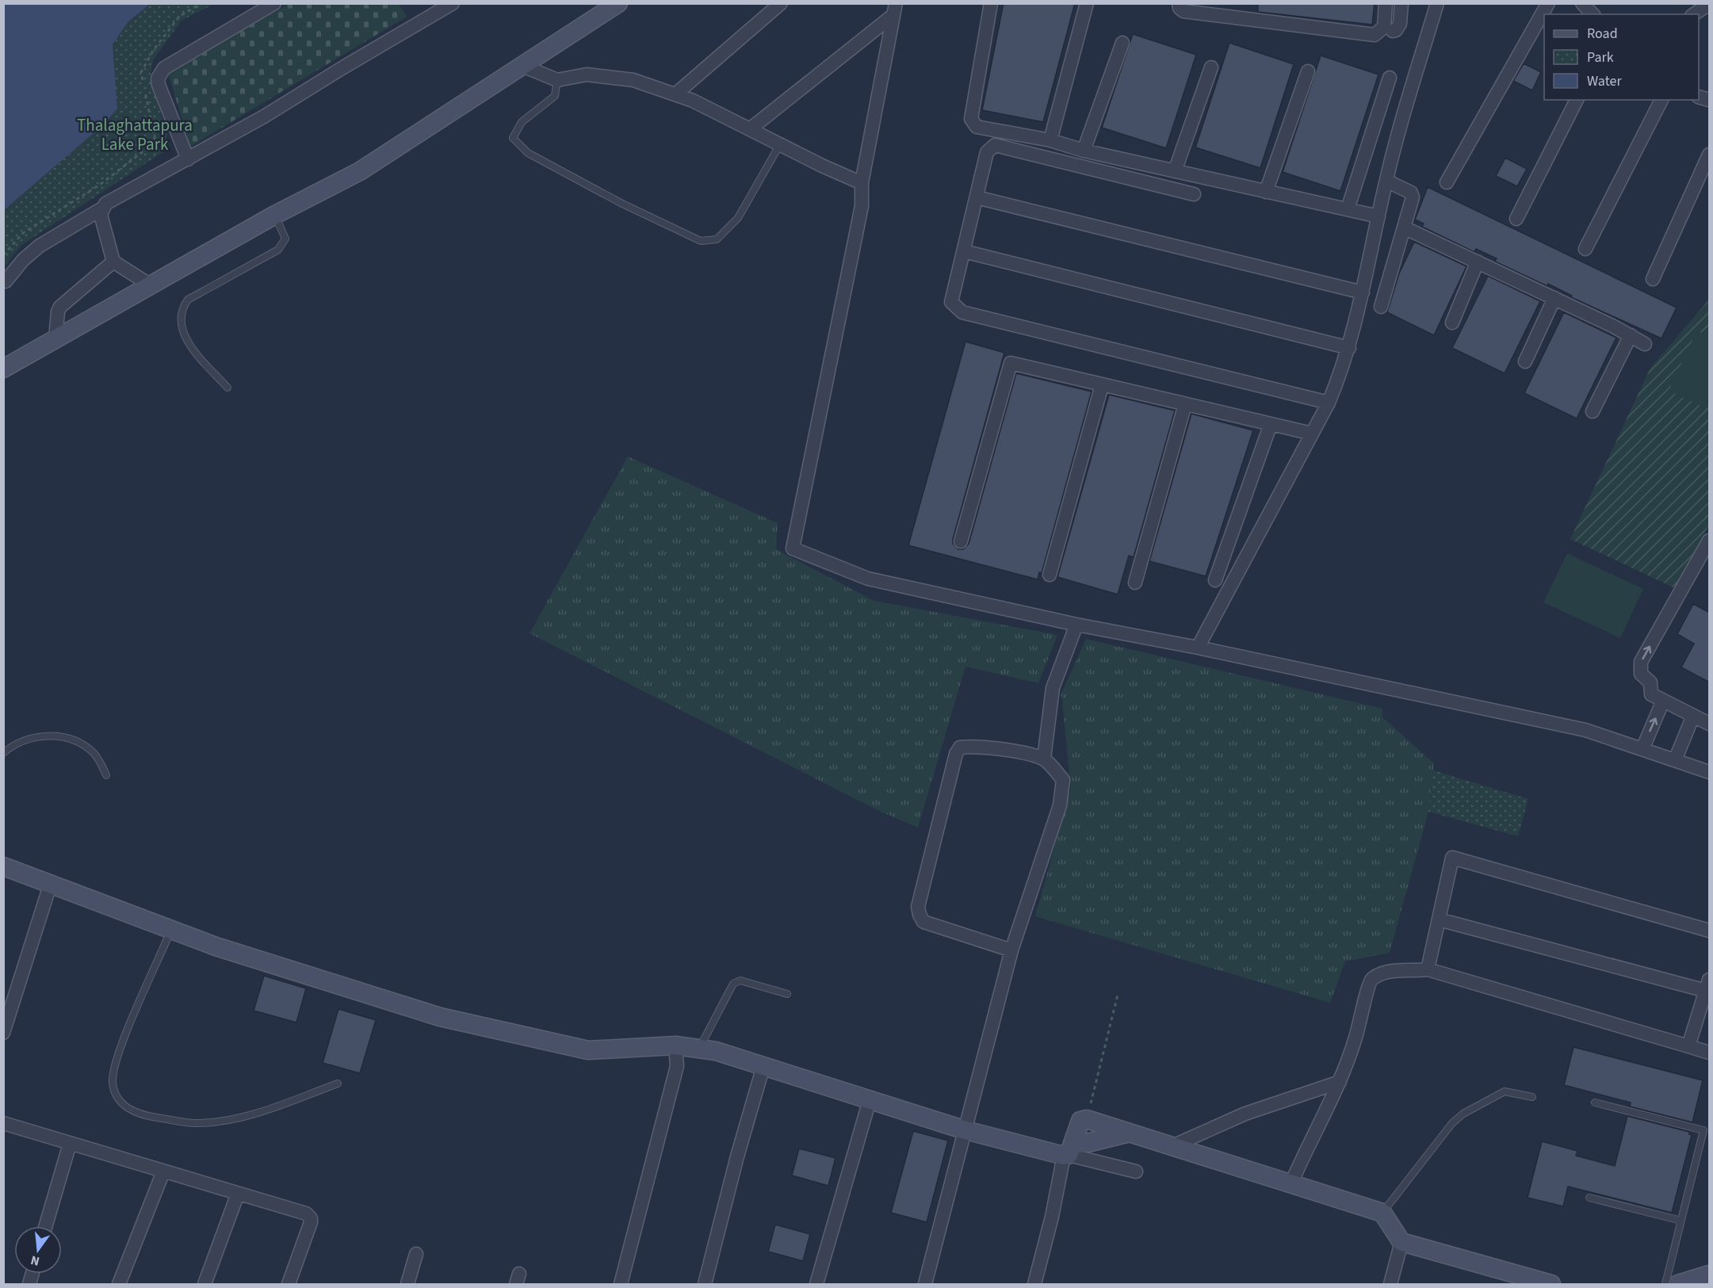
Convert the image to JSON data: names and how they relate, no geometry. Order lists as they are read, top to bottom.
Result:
{
  "parks": ["Thalaghattapura Lake Park"],
  "legend": ["Road", "Park", "Water"],
  "north": "bottom"
}
